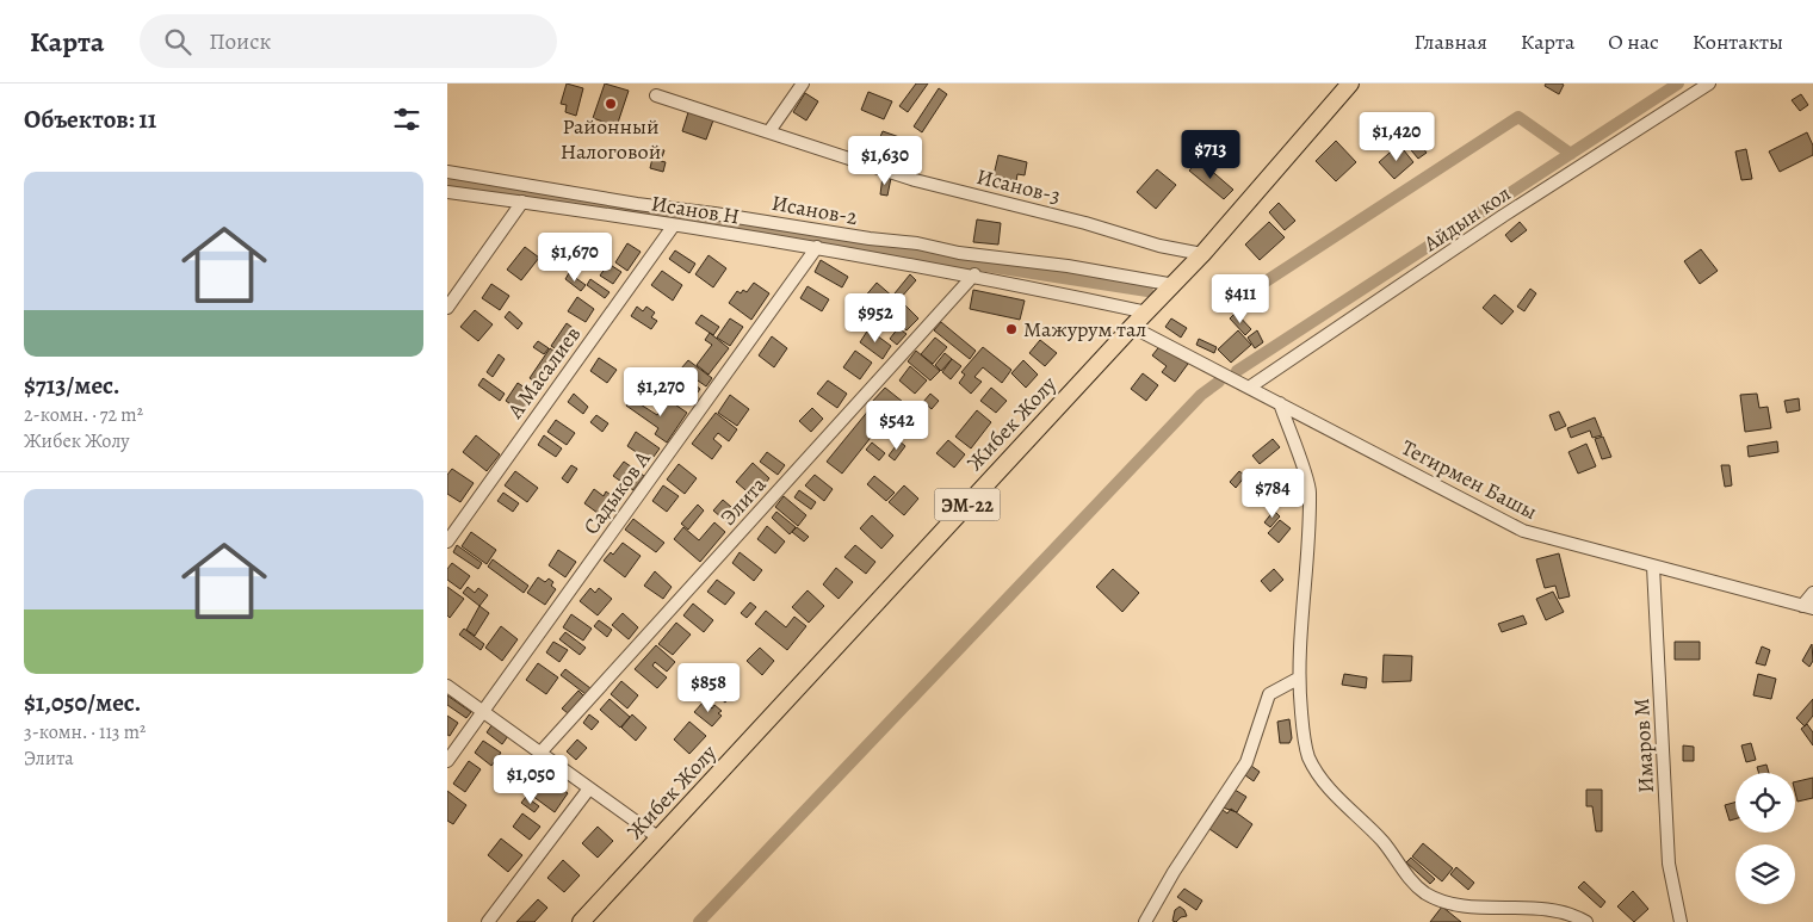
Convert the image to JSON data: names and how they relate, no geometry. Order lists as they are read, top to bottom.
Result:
{
  "streets": {
    "main road": ["Жибек Жолу", "ЭМ-22"],
    "street": [
      "Исанов-3",
      "Исанов Н",
      "Исанов-2",
      "Айдын кол",
      "А Масалиев",
      "Тегирмен Башы",
      "Садыков А",
      "Элита",
      "Имаров М"
    ]
  },
  "crossings": [
    ["Исанов-3", "Жибек Жолу"],
    ["Исанов Н", "А Масалиев"],
    ["Исанов Н", "Жибек Жолу"],
    ["Исанов Н", "Садыков А"],
    ["Исанов Н", "Элита"],
    ["Исанов-2", "Жибек Жолу"],
    ["Айдын кол", "Тегирмен Башы"],
    ["Жибек Жолу", "Тегирмен Башы"],
    ["Тегирмен Башы", "Имаров М"]
  ],
  "places": ["Районный Налоговой", "Мажурум тал"],
  "page": {
    "header": "Карта",
    "search": "Поиск",
    "nav": [
      "Главная",
      "Карта",
      "О нас",
      "Контакты"
    ],
    "heading": "Объектов: 11",
    "price": [
      "$1,420",
      "$713",
      "$1,630",
      "$1,670",
      "$411",
      "$952",
      "$1,270",
      "$542",
      "$784",
      "$858",
      "$1,050"
    ],
    "list": [
      {
        "name": "$713/мес.",
        "note": "2-комн. · 72 m² · Жибек Жолу"
      },
      {
        "name": "$1,050/мес.",
        "note": "3-комн. · 113 m² · Элита"
      }
    ]
  }
}
